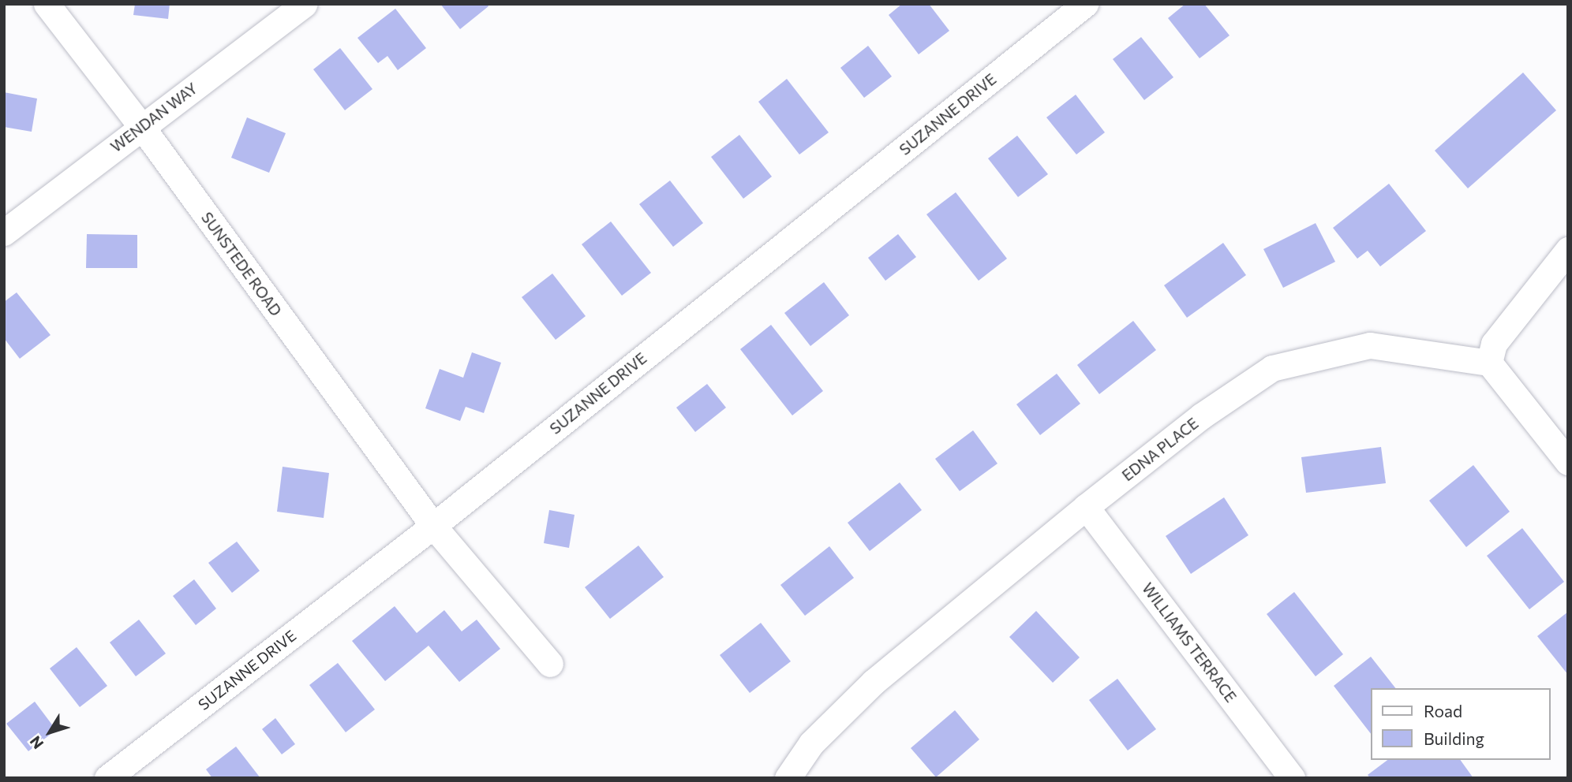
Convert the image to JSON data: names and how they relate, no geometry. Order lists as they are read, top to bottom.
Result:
{
  "streets": {
    "street": [
      "SUZANNE DRIVE",
      "WENDAN WAY",
      "SUNSTEDE ROAD",
      "EDNA PLACE",
      "WILLIAMS TERRACE"
    ]
  },
  "crossings": [
    ["SUZANNE DRIVE", "SUNSTEDE ROAD"],
    ["WENDAN WAY", "SUNSTEDE ROAD"],
    ["EDNA PLACE", "WILLIAMS TERRACE"]
  ],
  "legend": ["Road", "Building"],
  "north": "bottom left"
}
